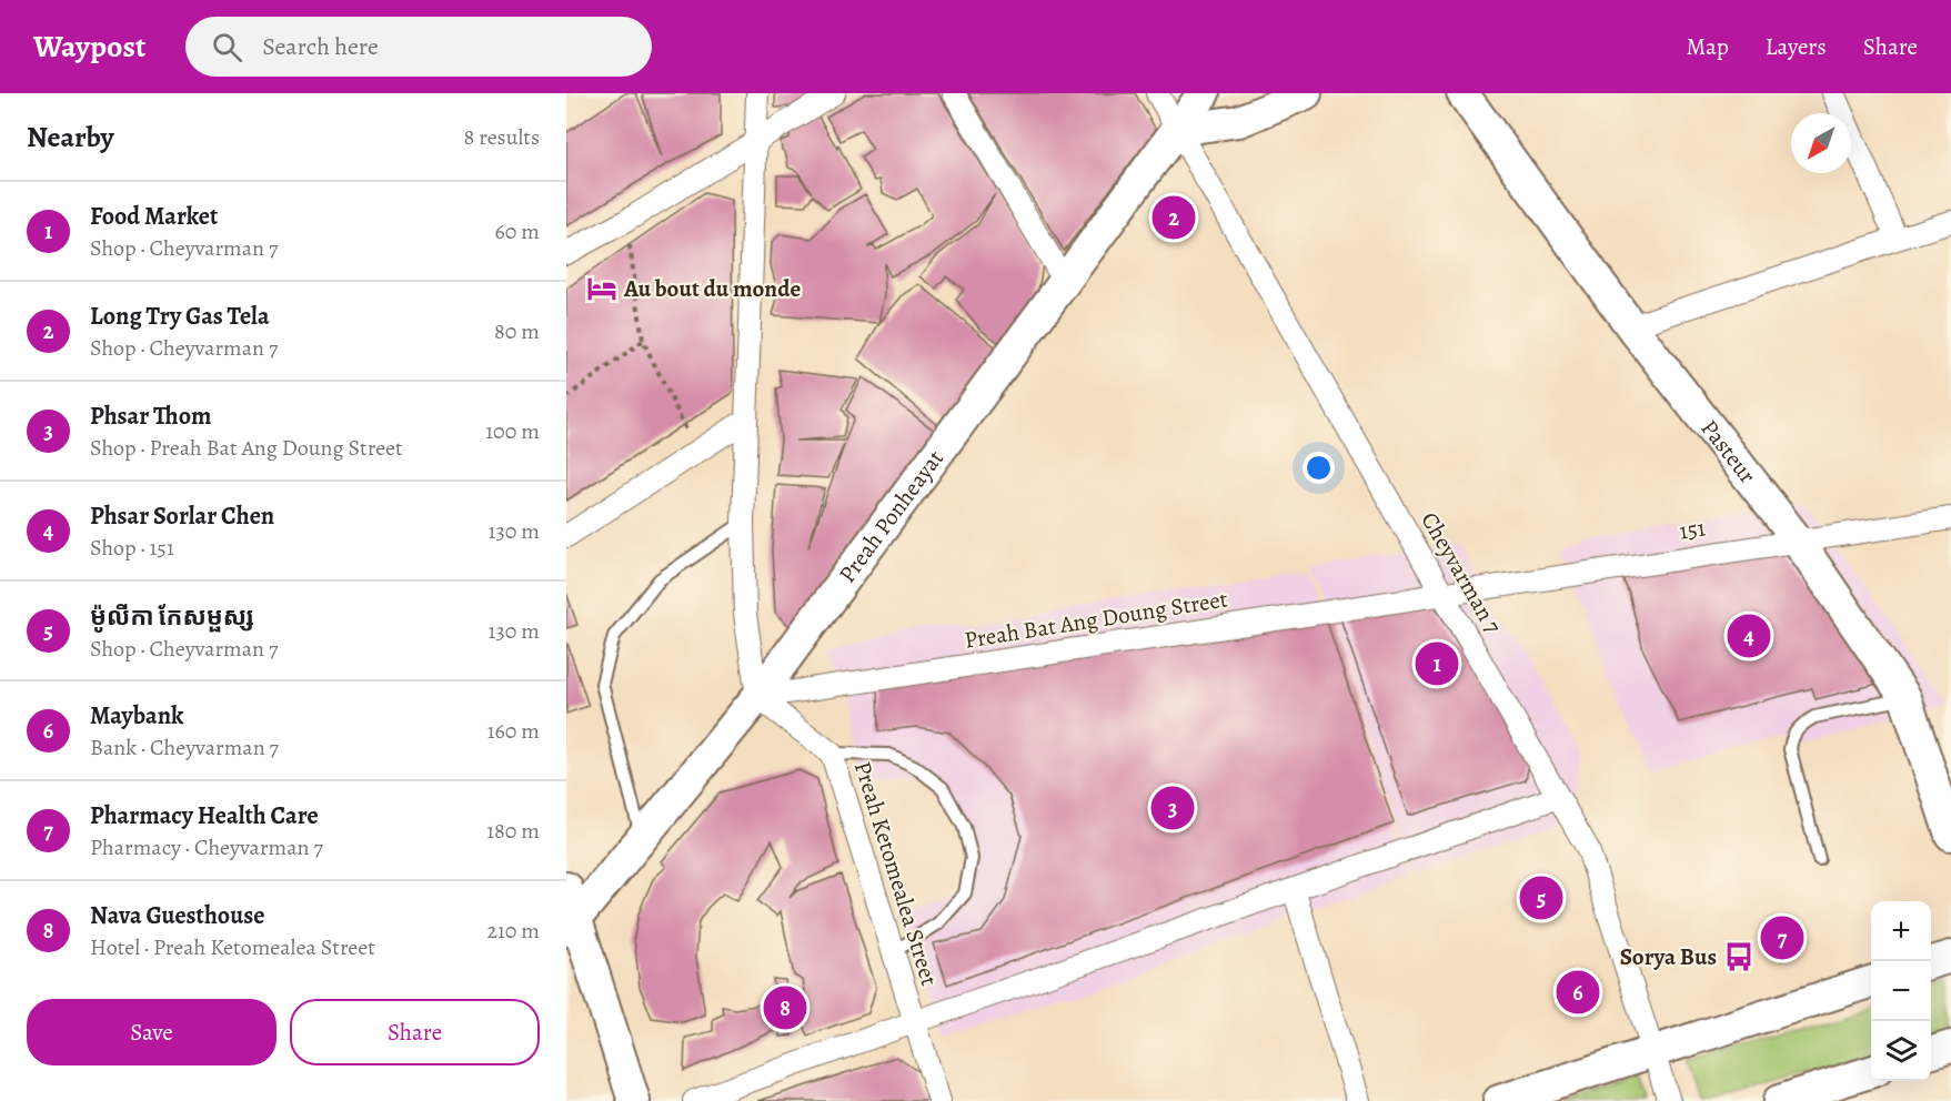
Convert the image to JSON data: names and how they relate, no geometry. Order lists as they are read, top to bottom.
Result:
{
  "streets": {
    "street": [
      "Pasteur",
      "Preah Ponheayat",
      "151",
      "Cheyvarman 7",
      "Preah Bat Ang Doung Street",
      "Preah Ketomealea Street"
    ]
  },
  "crossings": [
    ["Pasteur", "151"],
    ["Preah Ponheayat", "Cheyvarman 7"],
    ["Preah Ponheayat", "Preah Bat Ang Doung Street"],
    ["Preah Ponheayat", "Preah Ketomealea Street"],
    ["151", "Cheyvarman 7"],
    ["151", "Preah Bat Ang Doung Street"],
    ["Cheyvarman 7", "Preah Bat Ang Doung Street"],
    ["Preah Bat Ang Doung Street", "Preah Ketomealea Street"]
  ],
  "places": {
    "hotel": ["Au bout du monde"],
    "bus stop": ["Sorya Bus"]
  },
  "north": "bottom left",
  "page": {
    "header": "Waypost",
    "search": "Search here",
    "nav": ["Map", "Layers", "Share"],
    "heading": ["Nearby", "8 results"],
    "list": [
      {
        "mark": "1",
        "name": "Food Market",
        "note": "Shop · Cheyvarman 7",
        "value": "60 m"
      },
      {
        "mark": "2",
        "name": "Long Try Gas Tela",
        "note": "Shop · Cheyvarman 7",
        "value": "80 m"
      },
      {
        "mark": "3",
        "name": "Phsar Thom",
        "note": "Shop · Preah Bat Ang Doung Street",
        "value": "100 m"
      },
      {
        "mark": "4",
        "name": "Phsar Sorlar Chen",
        "note": "Shop · 151",
        "value": "130 m"
      },
      {
        "mark": "5",
        "name": "ម៉ូលីកា កែសម្ផស្ស",
        "note": "Shop · Cheyvarman 7",
        "value": "130 m"
      },
      {
        "mark": "6",
        "name": "Maybank",
        "note": "Bank · Cheyvarman 7",
        "value": "160 m"
      },
      {
        "mark": "7",
        "name": "Pharmacy Health Care",
        "note": "Pharmacy · Cheyvarman 7",
        "value": "180 m"
      },
      {
        "mark": "8",
        "name": "Nava Guesthouse",
        "note": "Hotel · Preah Ketomealea Street",
        "value": "210 m"
      }
    ],
    "pins": [
      "2",
      "4",
      "1",
      "3",
      "5",
      "7",
      "6",
      "8"
    ],
    "map_buttons": ["+", "−"],
    "buttons": ["Save", "Share"]
  }
}
